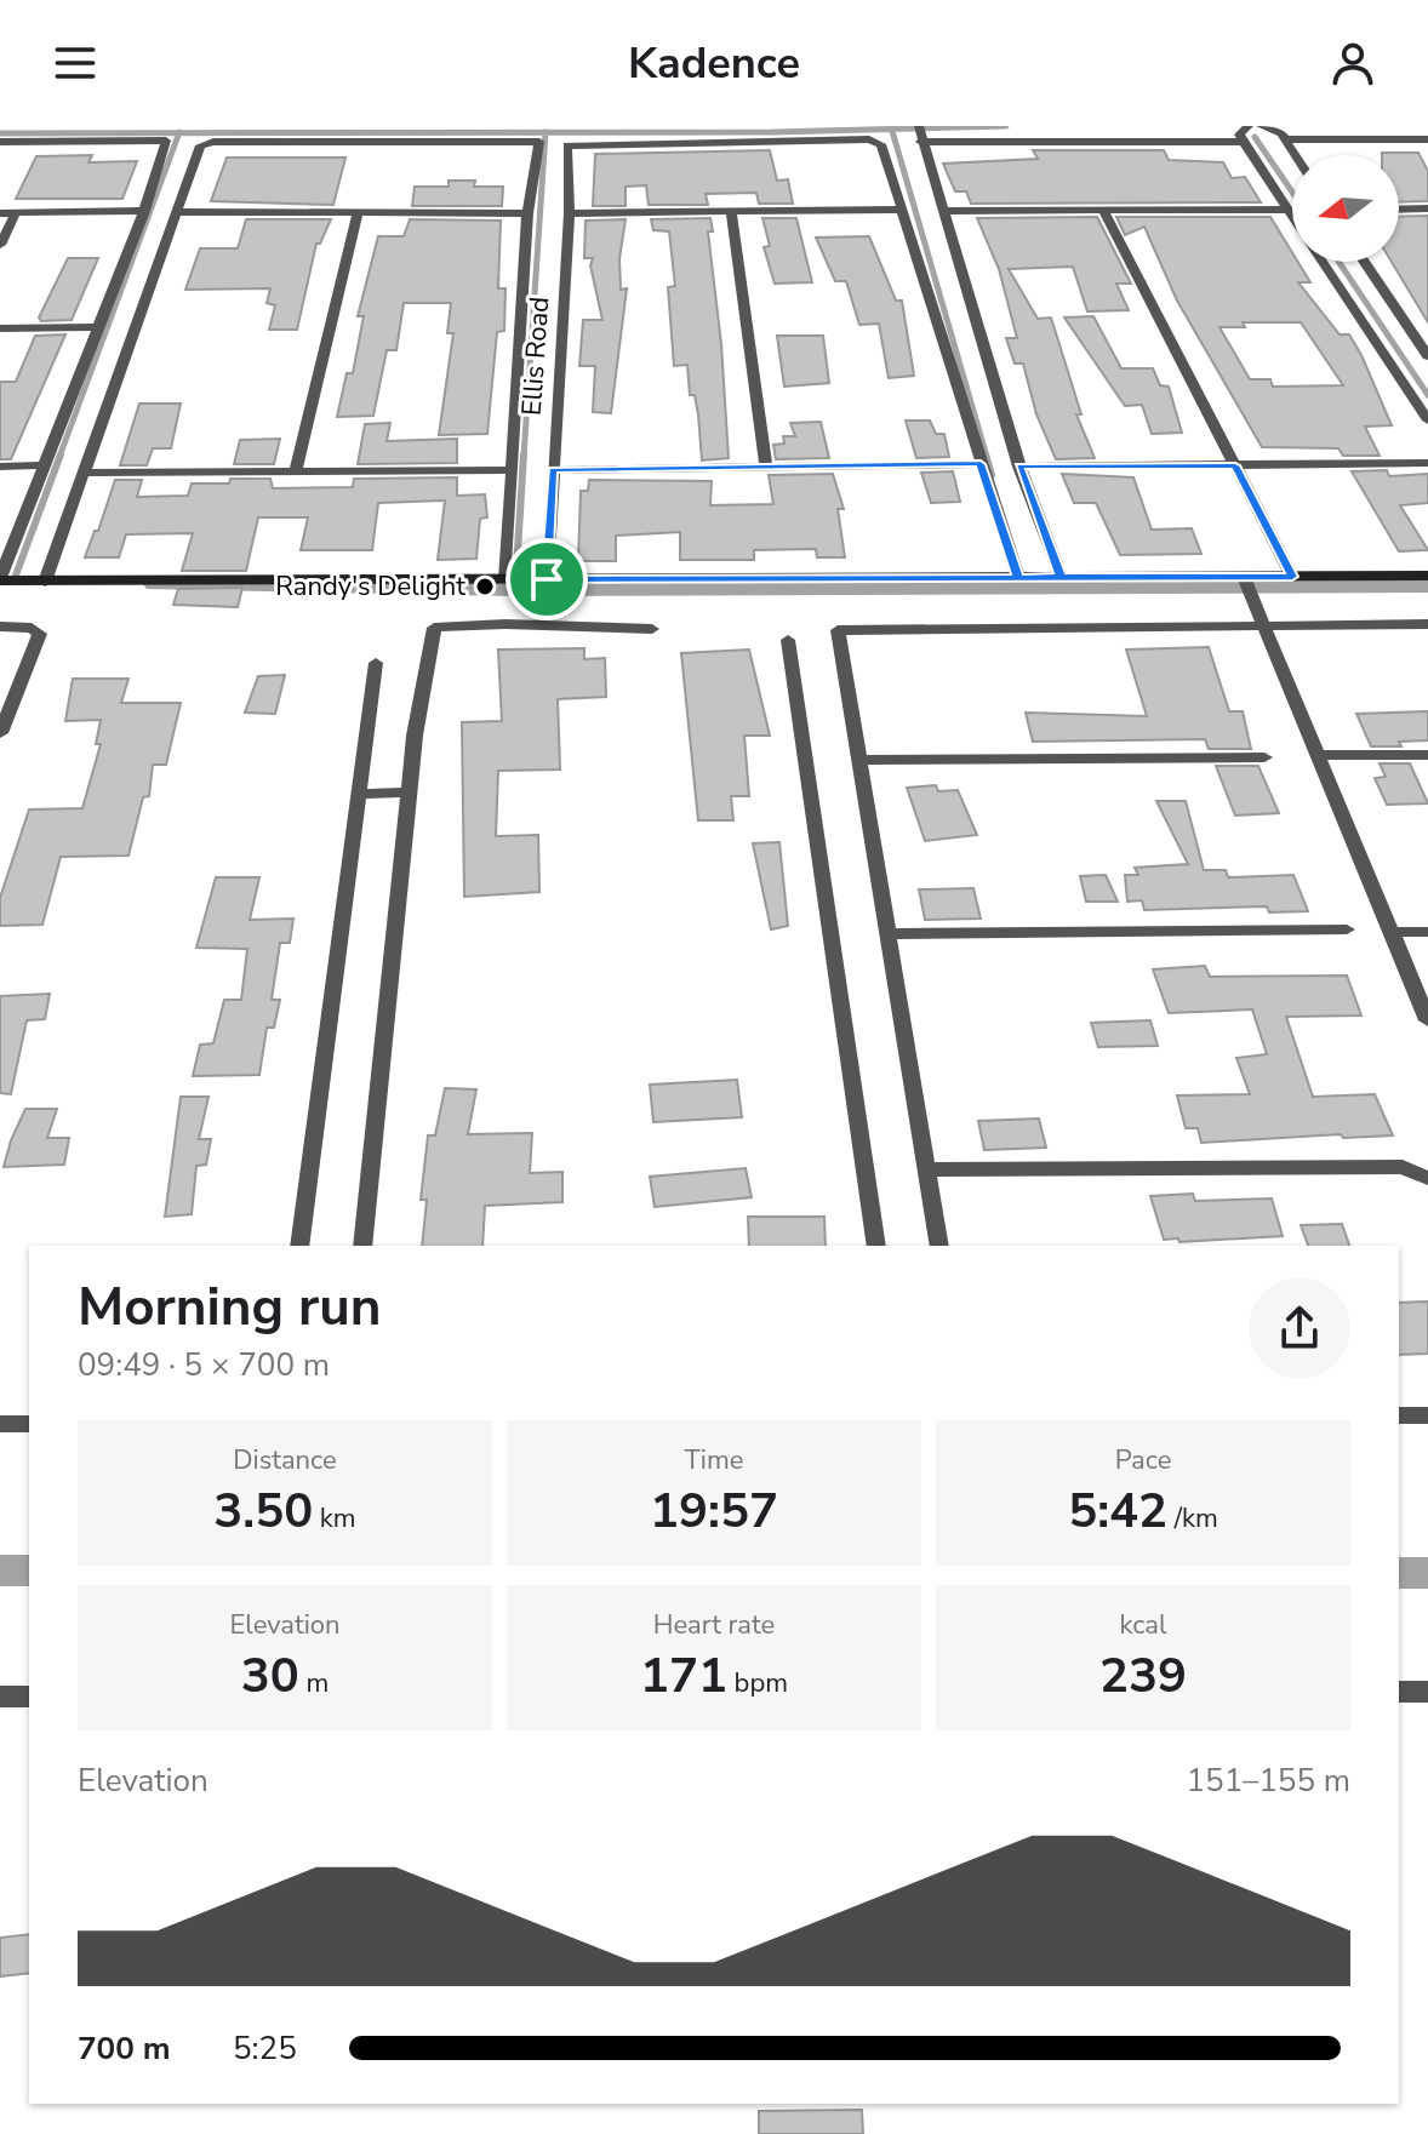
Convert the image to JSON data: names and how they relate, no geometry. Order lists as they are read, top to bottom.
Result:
{
  "streets": {
    "street": ["Ellis Road"]
  },
  "places": ["Randy's Delight"],
  "north": "left",
  "page": {
    "header": "Kadence",
    "heading": ["Morning run", "09:49 · 5 × 700 m"],
    "stats": [
      ["Distance", "3.50 km"],
      ["Time", "19:57"],
      ["Pace", "5:42 /km"],
      ["Elevation", "30 m"],
      ["Heart rate", "171 bpm"],
      ["kcal", "239"]
    ],
    "chart": ["Elevation", "151–155 m"],
    "list": [
      {
        "name": "700 m",
        "note": "5:25"
      }
    ]
  }
}
